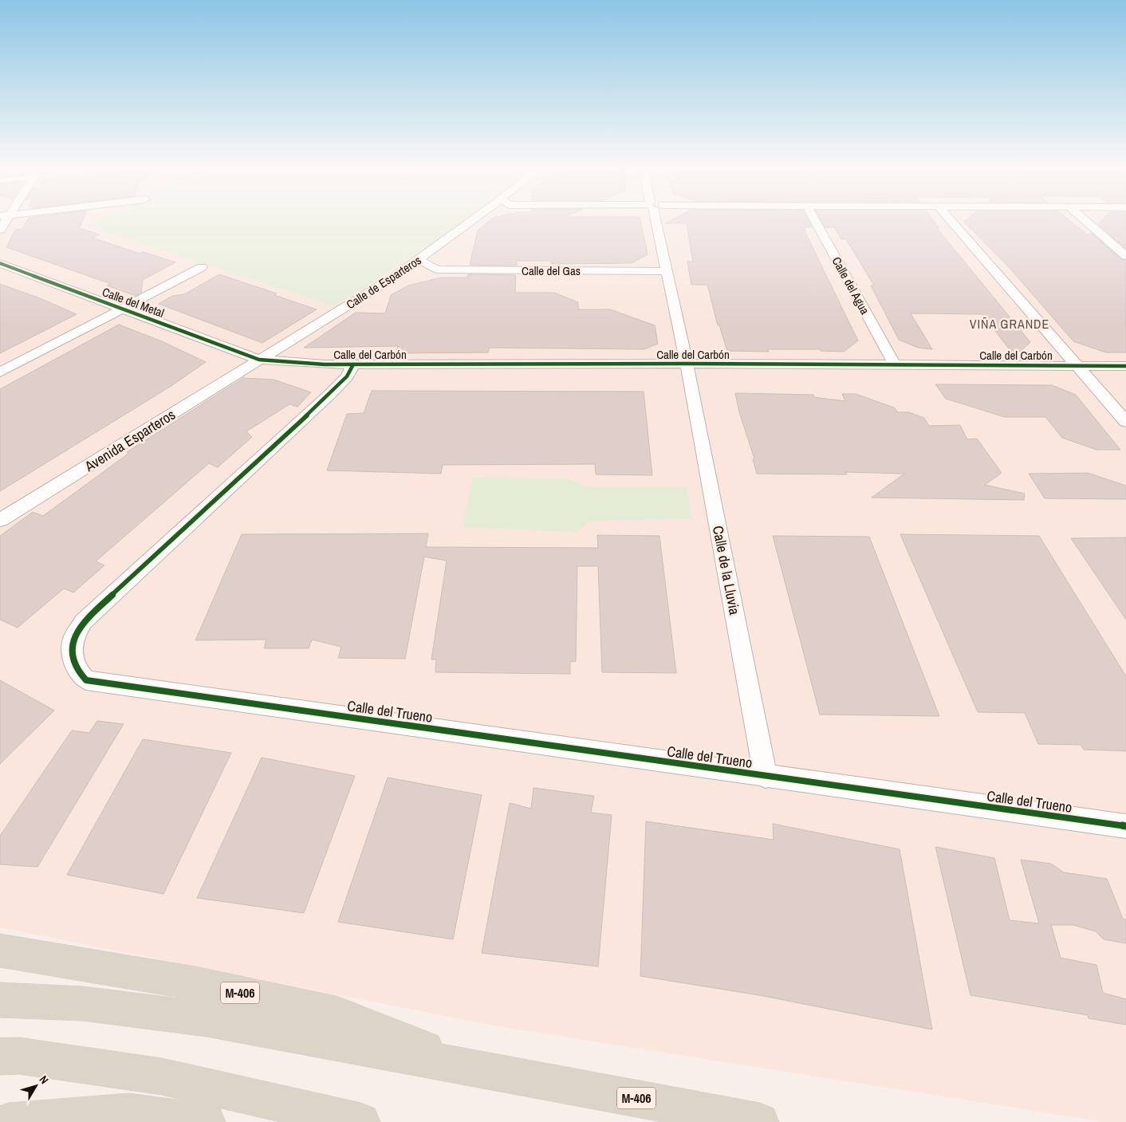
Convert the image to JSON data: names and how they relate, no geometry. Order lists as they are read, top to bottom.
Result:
{
  "streets": {
    "highway": ["M-406"],
    "street": [
      "Calle del Gas",
      "Calle de Esparteros",
      "Calle del Agua",
      "Calle del Metal",
      "Calle del Carbón",
      "Avenida Esparteros",
      "Calle de la Lluvia",
      "Calle del Trueno"
    ]
  },
  "crossings": [
    ["Calle del Gas", "Calle de Esparteros"],
    ["Calle del Gas", "Calle de la Lluvia"],
    ["Calle de Esparteros", "Calle del Metal"],
    ["Calle de Esparteros", "Calle del Carbón"],
    ["Calle de Esparteros", "Avenida Esparteros"],
    ["Calle del Agua", "Calle del Carbón"],
    ["Calle del Metal", "Calle del Carbón"],
    ["Calle del Metal", "Avenida Esparteros"],
    ["Calle del Carbón", "Avenida Esparteros"],
    ["Calle del Carbón", "Calle de la Lluvia"],
    ["Calle del Carbón", "Calle del Trueno"],
    ["Calle de la Lluvia", "Calle del Trueno"]
  ],
  "districts": ["VIÑA GRANDE"],
  "north": "top right"
}
